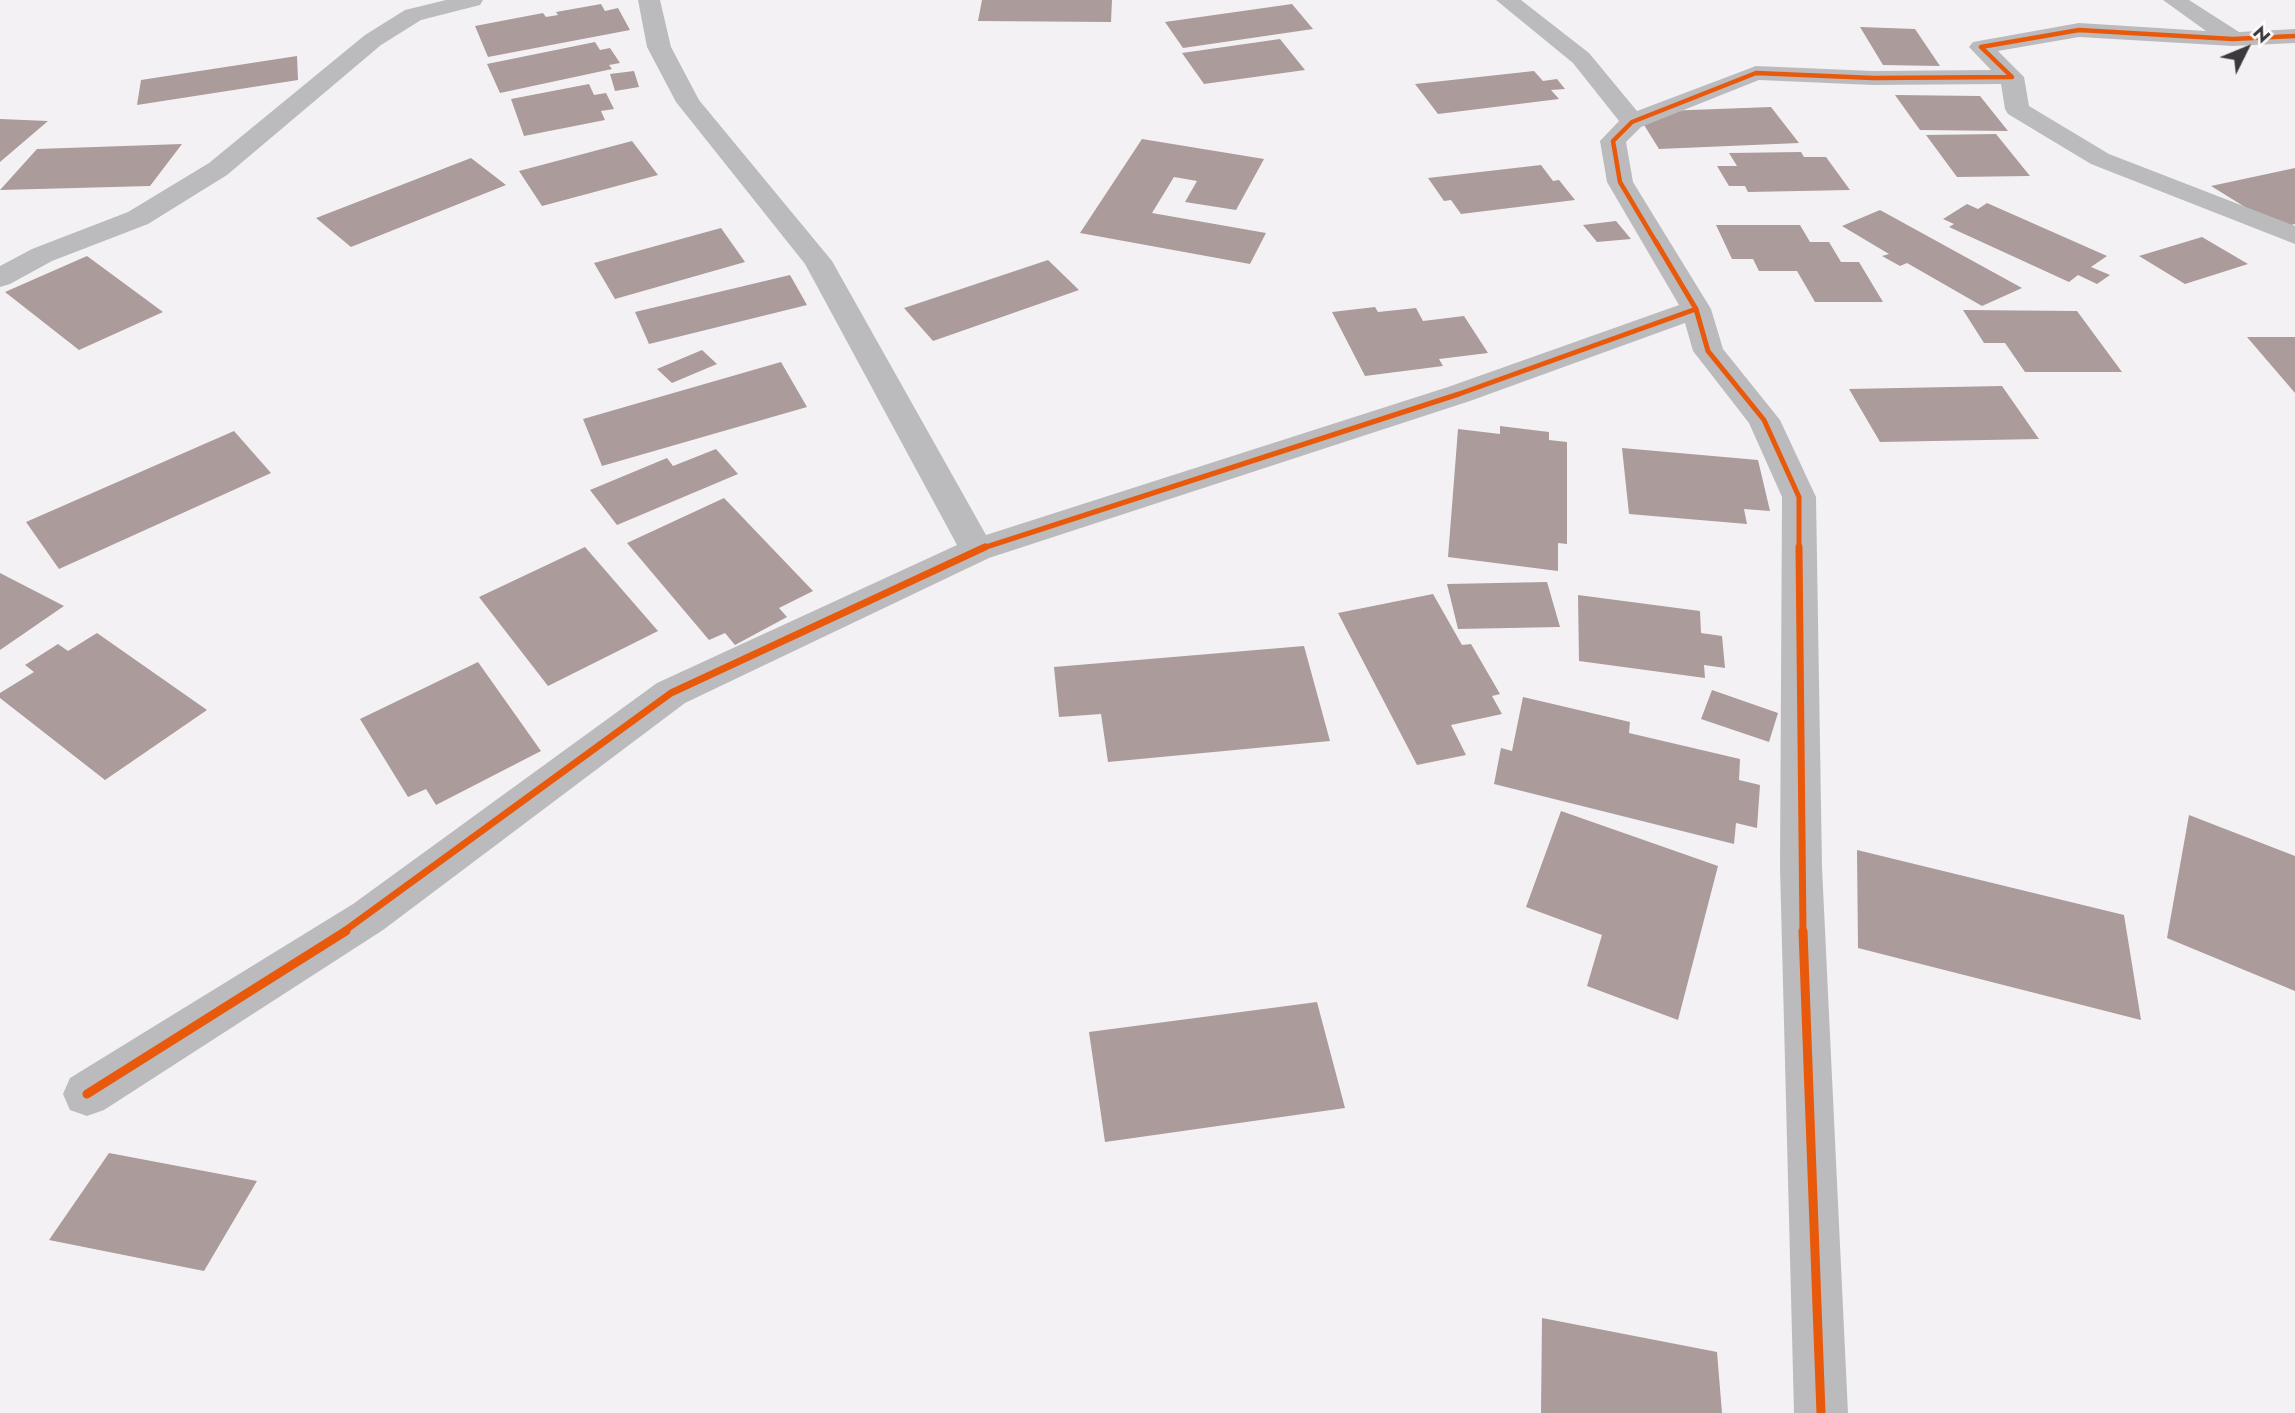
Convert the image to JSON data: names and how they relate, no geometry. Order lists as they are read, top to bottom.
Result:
{
  "north": "top right"
}
